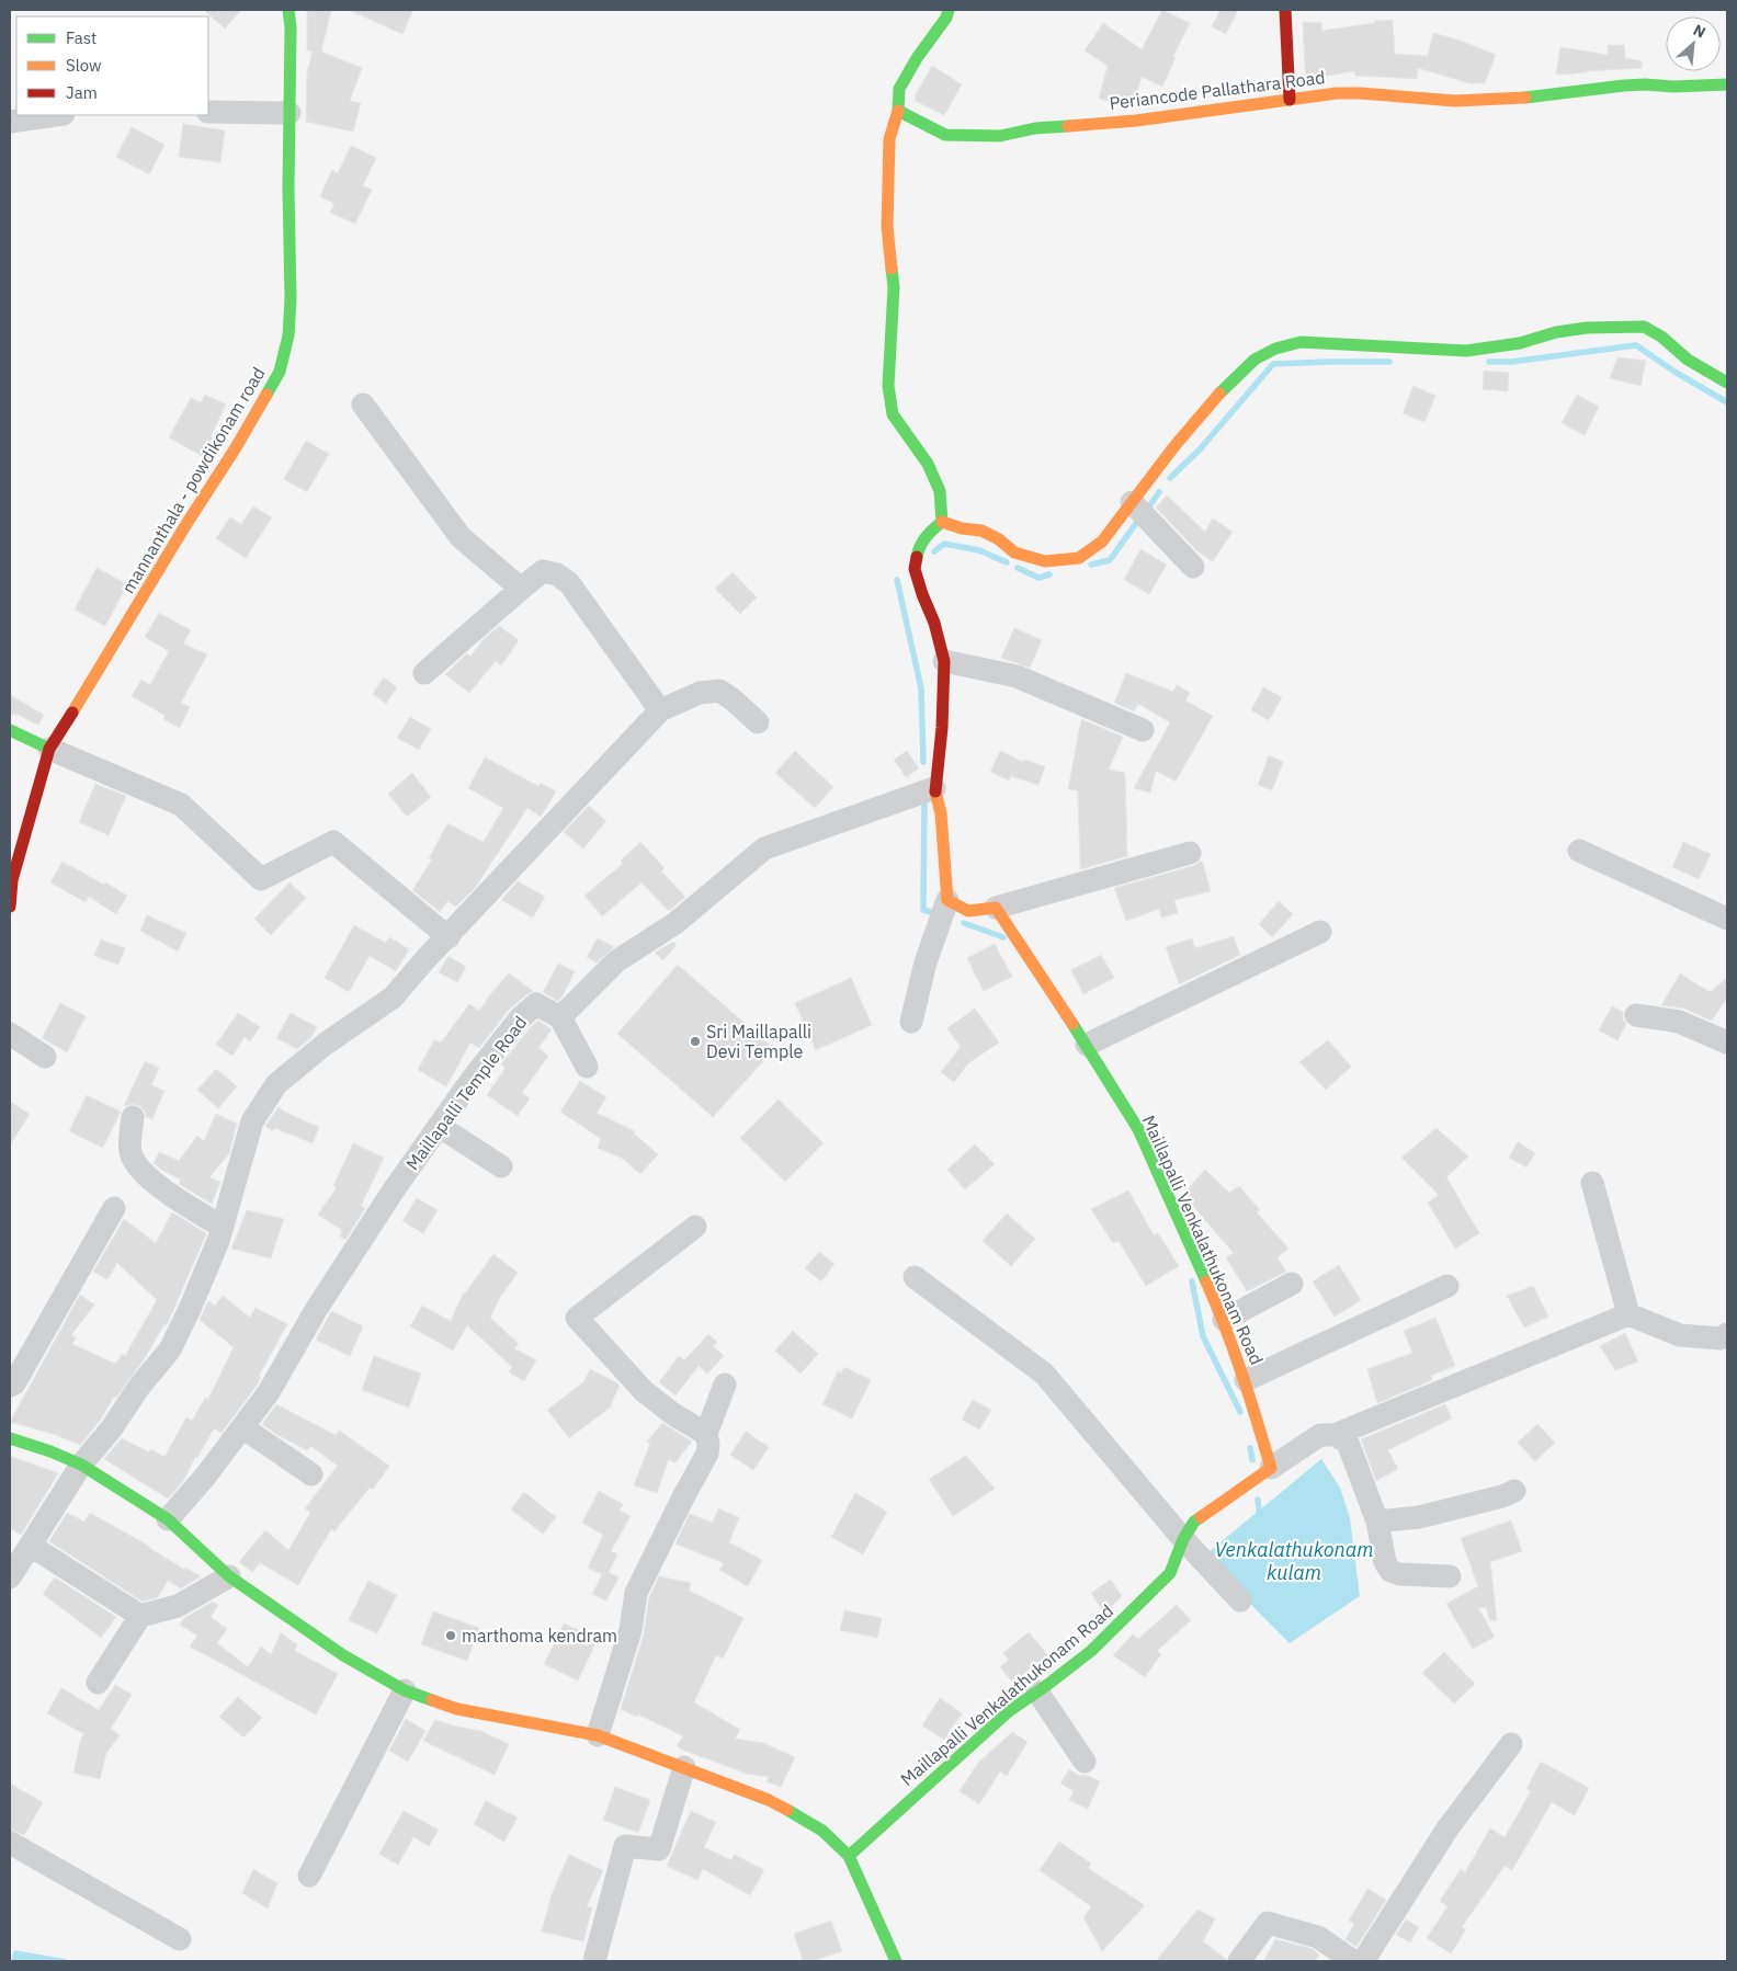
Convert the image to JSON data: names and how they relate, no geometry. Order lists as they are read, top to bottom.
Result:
{
  "streets": {
    "street": [
      "Periancode Pallathara Road",
      "mannanthala - powdikonam road",
      "Maillapalli Temple Road",
      "Maillapalli Venkalathukonam Road"
    ]
  },
  "water": ["Venkalathukonam kulam"],
  "places": ["Sri Maillapalli Devi Temple", "marthoma kendram"],
  "legend": ["Fast", "Slow", "Jam"],
  "north": "top right"
}
